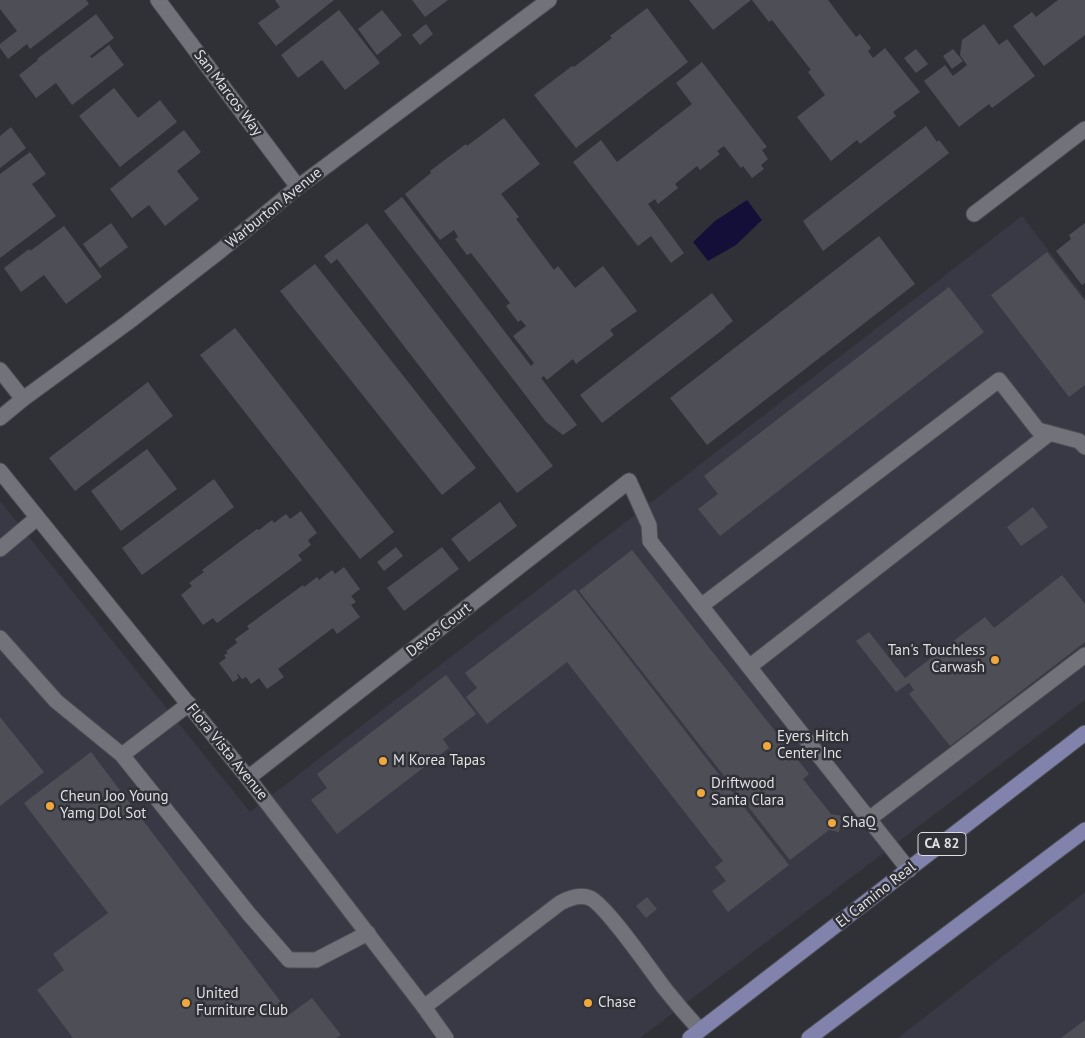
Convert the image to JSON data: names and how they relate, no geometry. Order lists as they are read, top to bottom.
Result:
{
  "streets": {
    "main road": ["CA 82", "El Camino Real"],
    "street": [
      "San Marcos Way",
      "Warburton Avenue",
      "Devos Court",
      "Flora Vista Avenue"
    ]
  },
  "crossings": [
    ["San Marcos Way", "Warburton Avenue"],
    ["Devos Court", "Flora Vista Avenue"]
  ],
  "places": [
    "Tan's Touchless Carwash",
    "Eyers Hitch Center Inc",
    "M Korea Tapas",
    "Driftwood Santa Clara",
    "Cheun Joo Young Yamg Dol Sot",
    "ShaQ",
    "United Furniture Club",
    "Chase"
  ]
}
